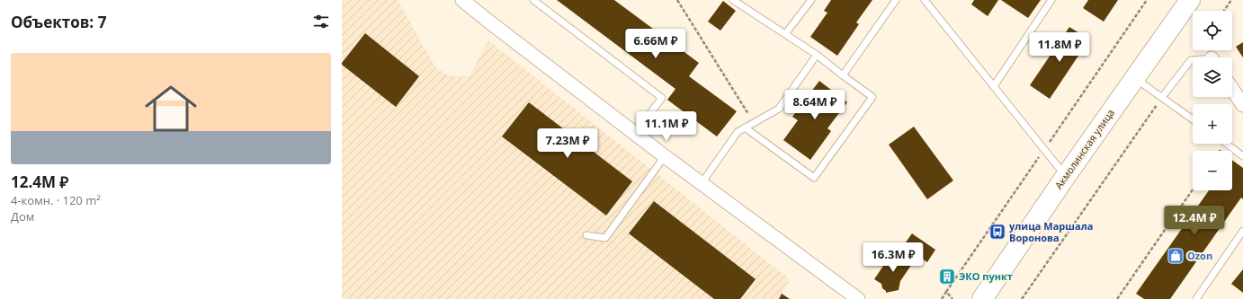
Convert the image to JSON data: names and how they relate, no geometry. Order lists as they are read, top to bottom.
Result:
{
  "streets": {
    "main road": ["Акмолинская улица"]
  },
  "places": {
    "bus stop": ["улица Маршала Воронова"],
    "shop": ["Ozon"],
    "building": ["ЭКО пункт"]
  },
  "page": {
    "heading": "Объектов: 7",
    "map_buttons": ["+", "−"],
    "price": [
      "6.66M ₽",
      "11.8M ₽",
      "8.64M ₽",
      "11.1M ₽",
      "7.23M ₽",
      "12.4M ₽",
      "16.3M ₽"
    ],
    "list": [
      {
        "name": "12.4M ₽",
        "note": "4-комн. · 120 m² · Дом"
      }
    ]
  }
}
